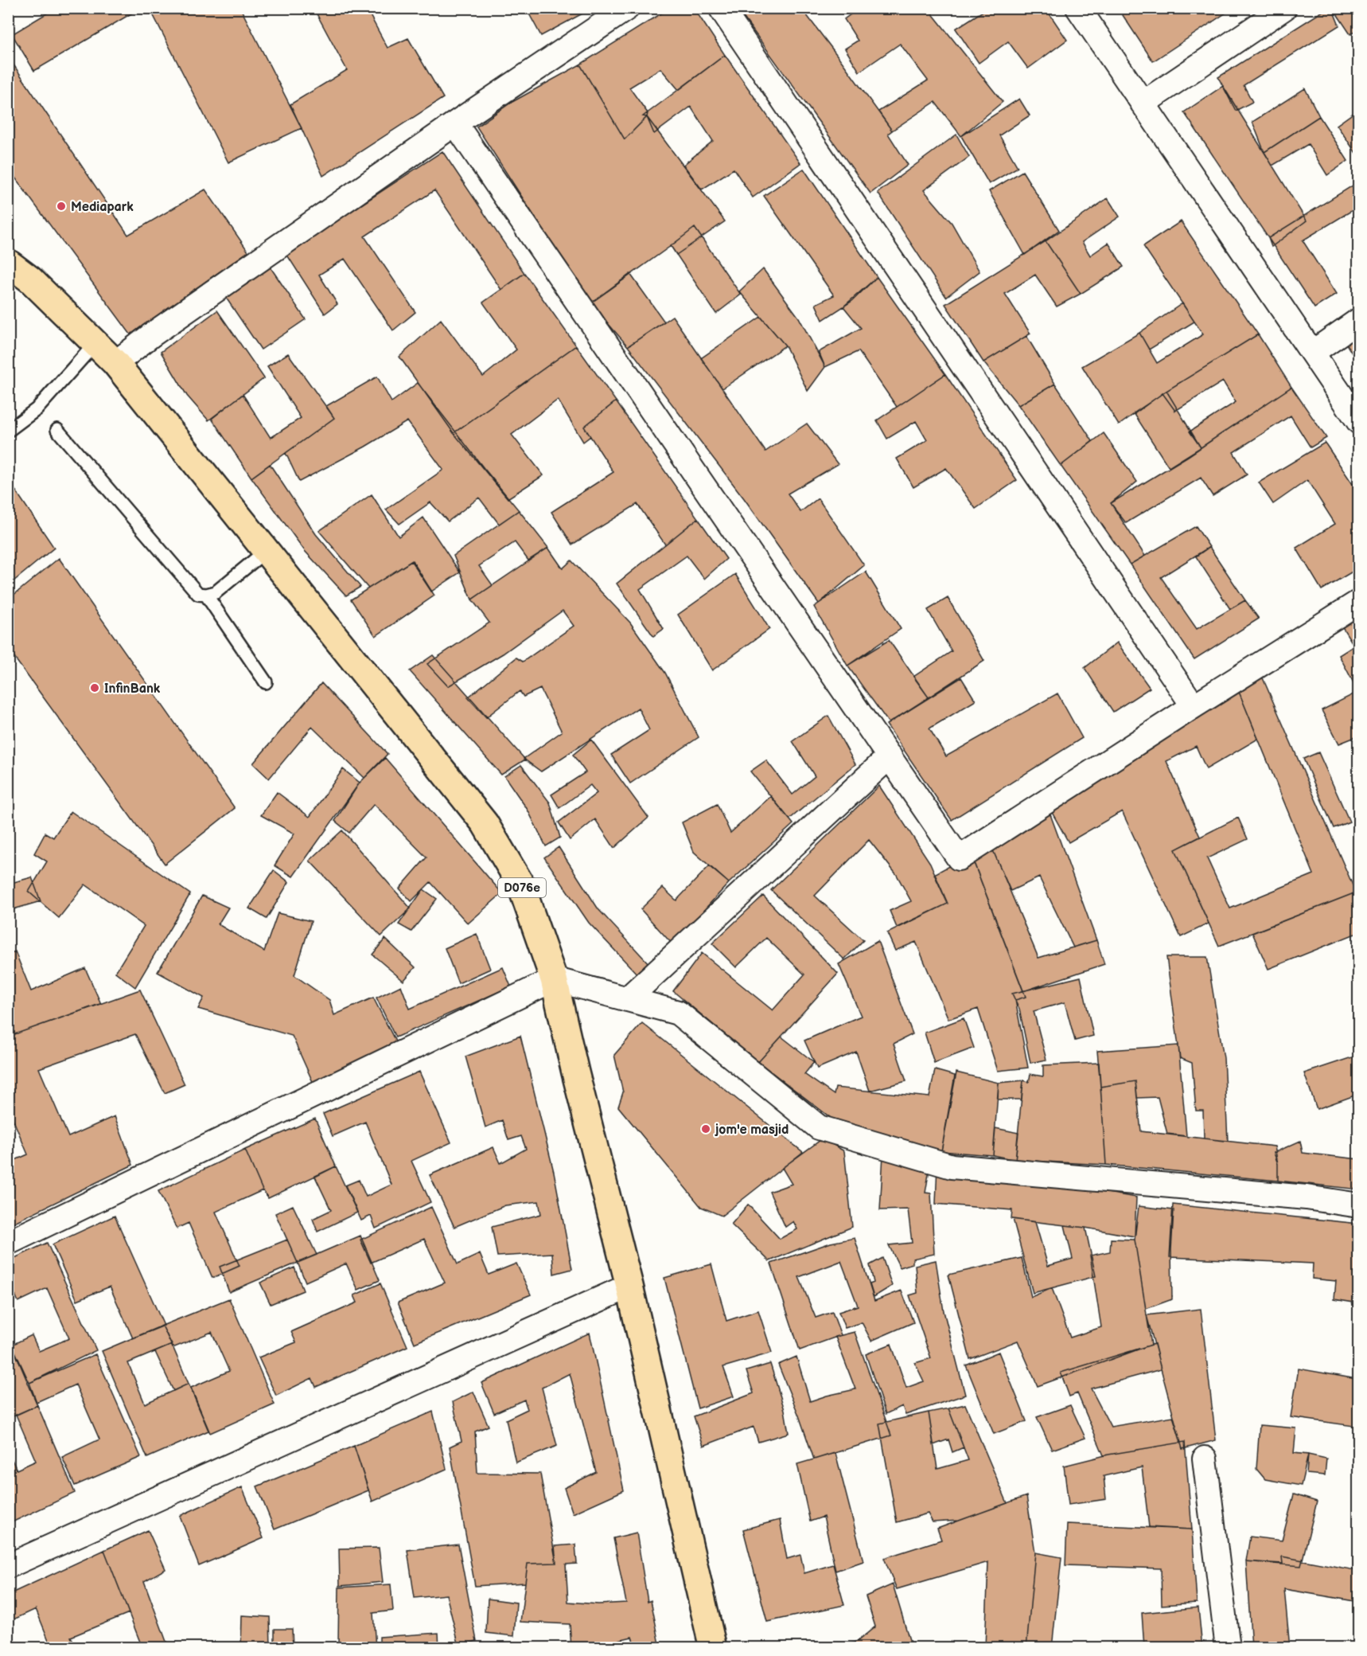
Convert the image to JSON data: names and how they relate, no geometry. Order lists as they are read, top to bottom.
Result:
{
  "streets": {
    "main road": ["D076e"]
  },
  "places": ["Mediapark", "InfinBank", "jom'e masjid"]
}
